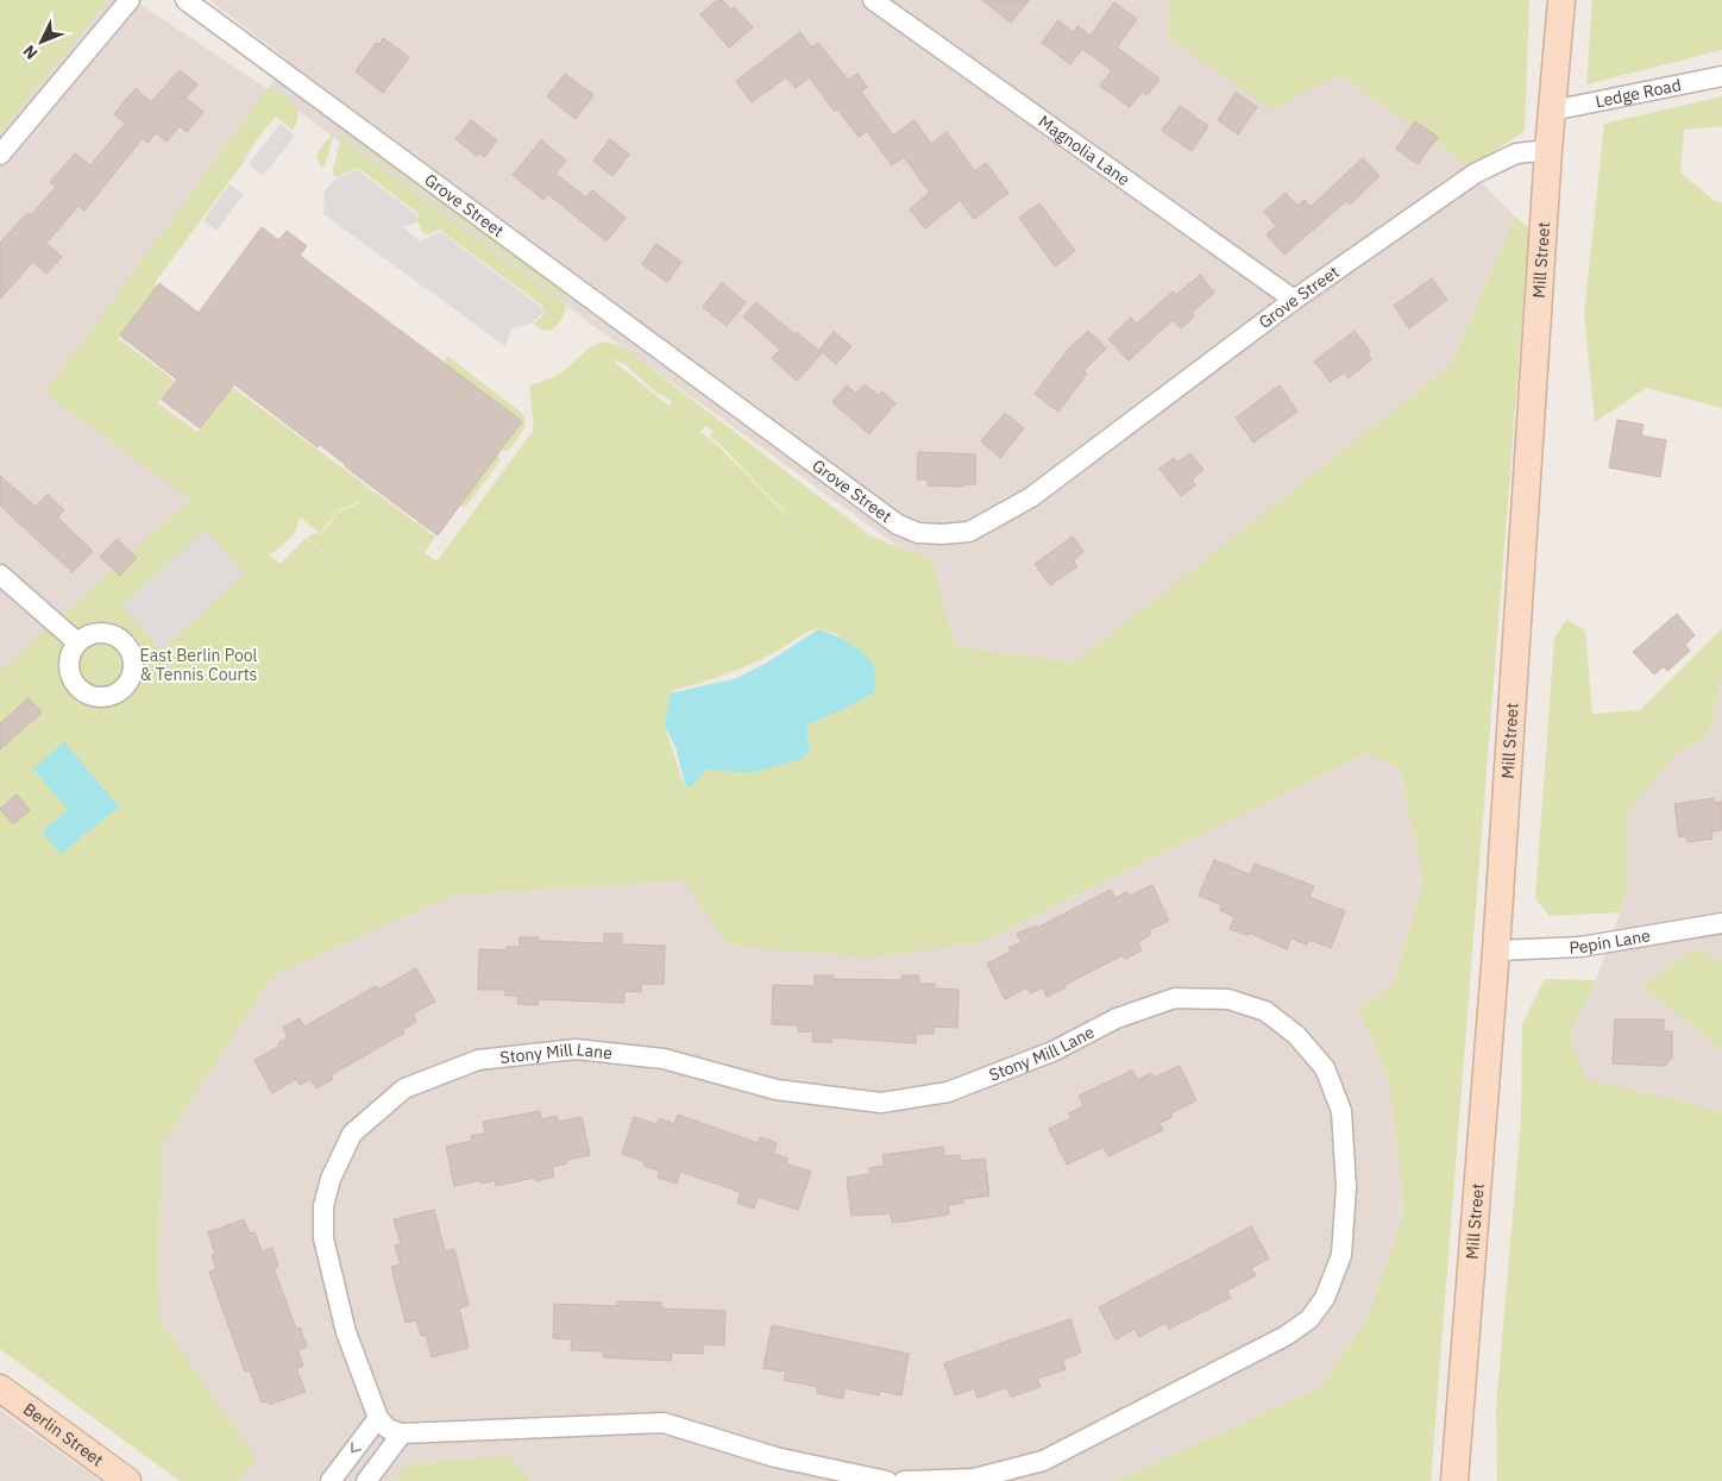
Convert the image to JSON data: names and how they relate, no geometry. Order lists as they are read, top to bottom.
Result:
{
  "streets": {
    "main road": ["Mill Street", "Berlin Street"],
    "street": [
      "Ledge Road",
      "Magnolia Lane",
      "Grove Street",
      "Pepin Lane",
      "Stony Mill Lane"
    ]
  },
  "crossings": [
    ["Ledge Road", "Mill Street"],
    ["Magnolia Lane", "Grove Street"],
    ["Grove Street", "Mill Street"],
    ["Mill Street", "Pepin Lane"]
  ],
  "parks": ["East Berlin Pool & Tennis Courts"],
  "north": "bottom left"
}
